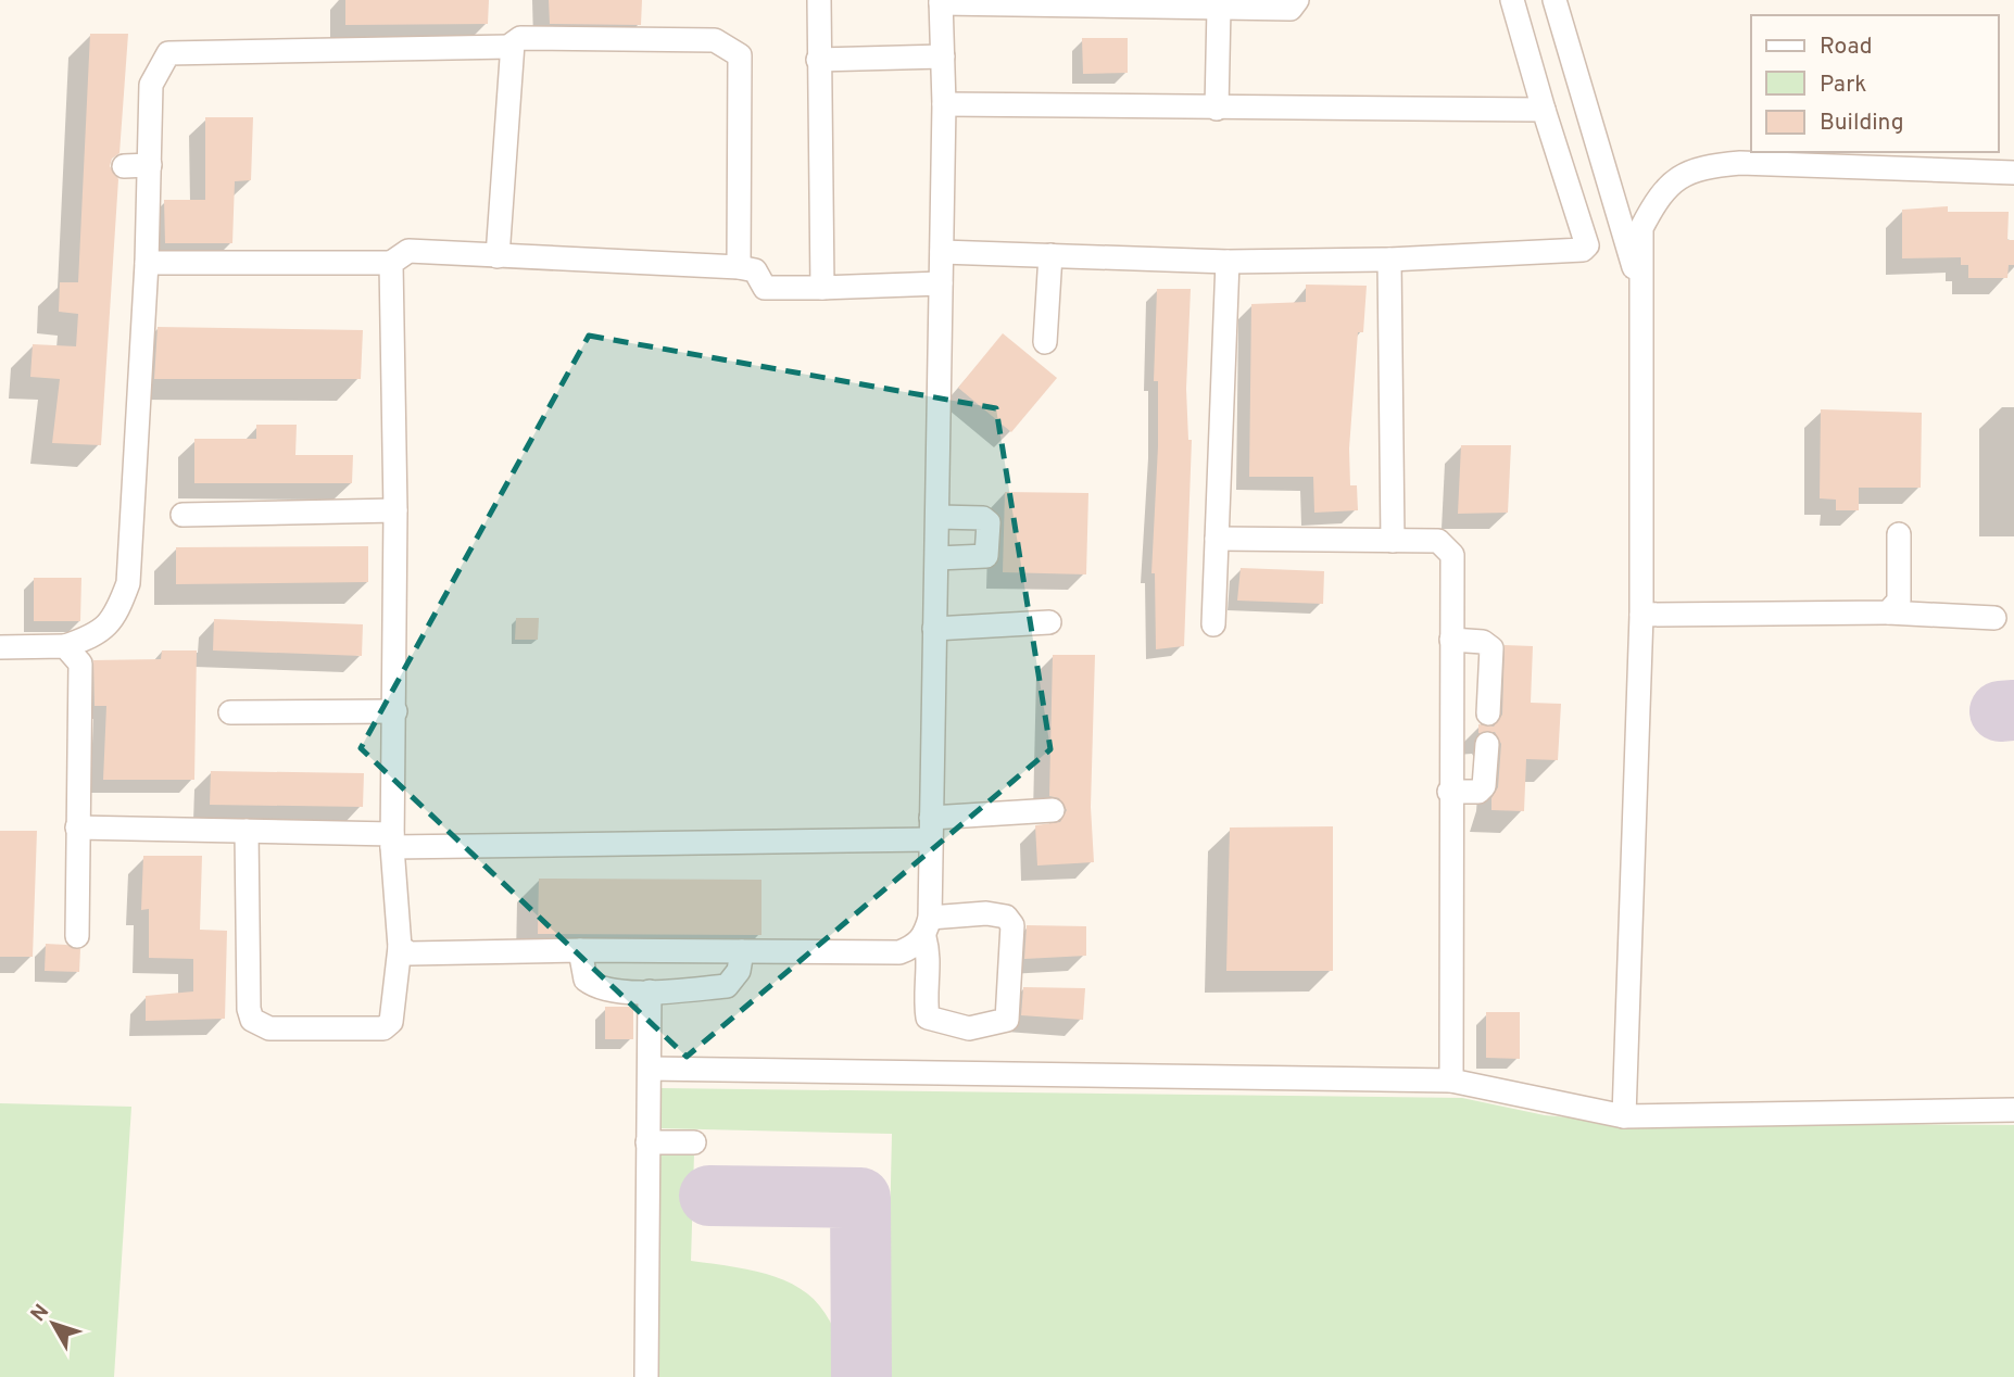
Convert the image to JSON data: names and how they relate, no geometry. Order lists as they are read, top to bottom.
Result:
{
  "legend": ["Road", "Park", "Building"],
  "north": "top left"
}
